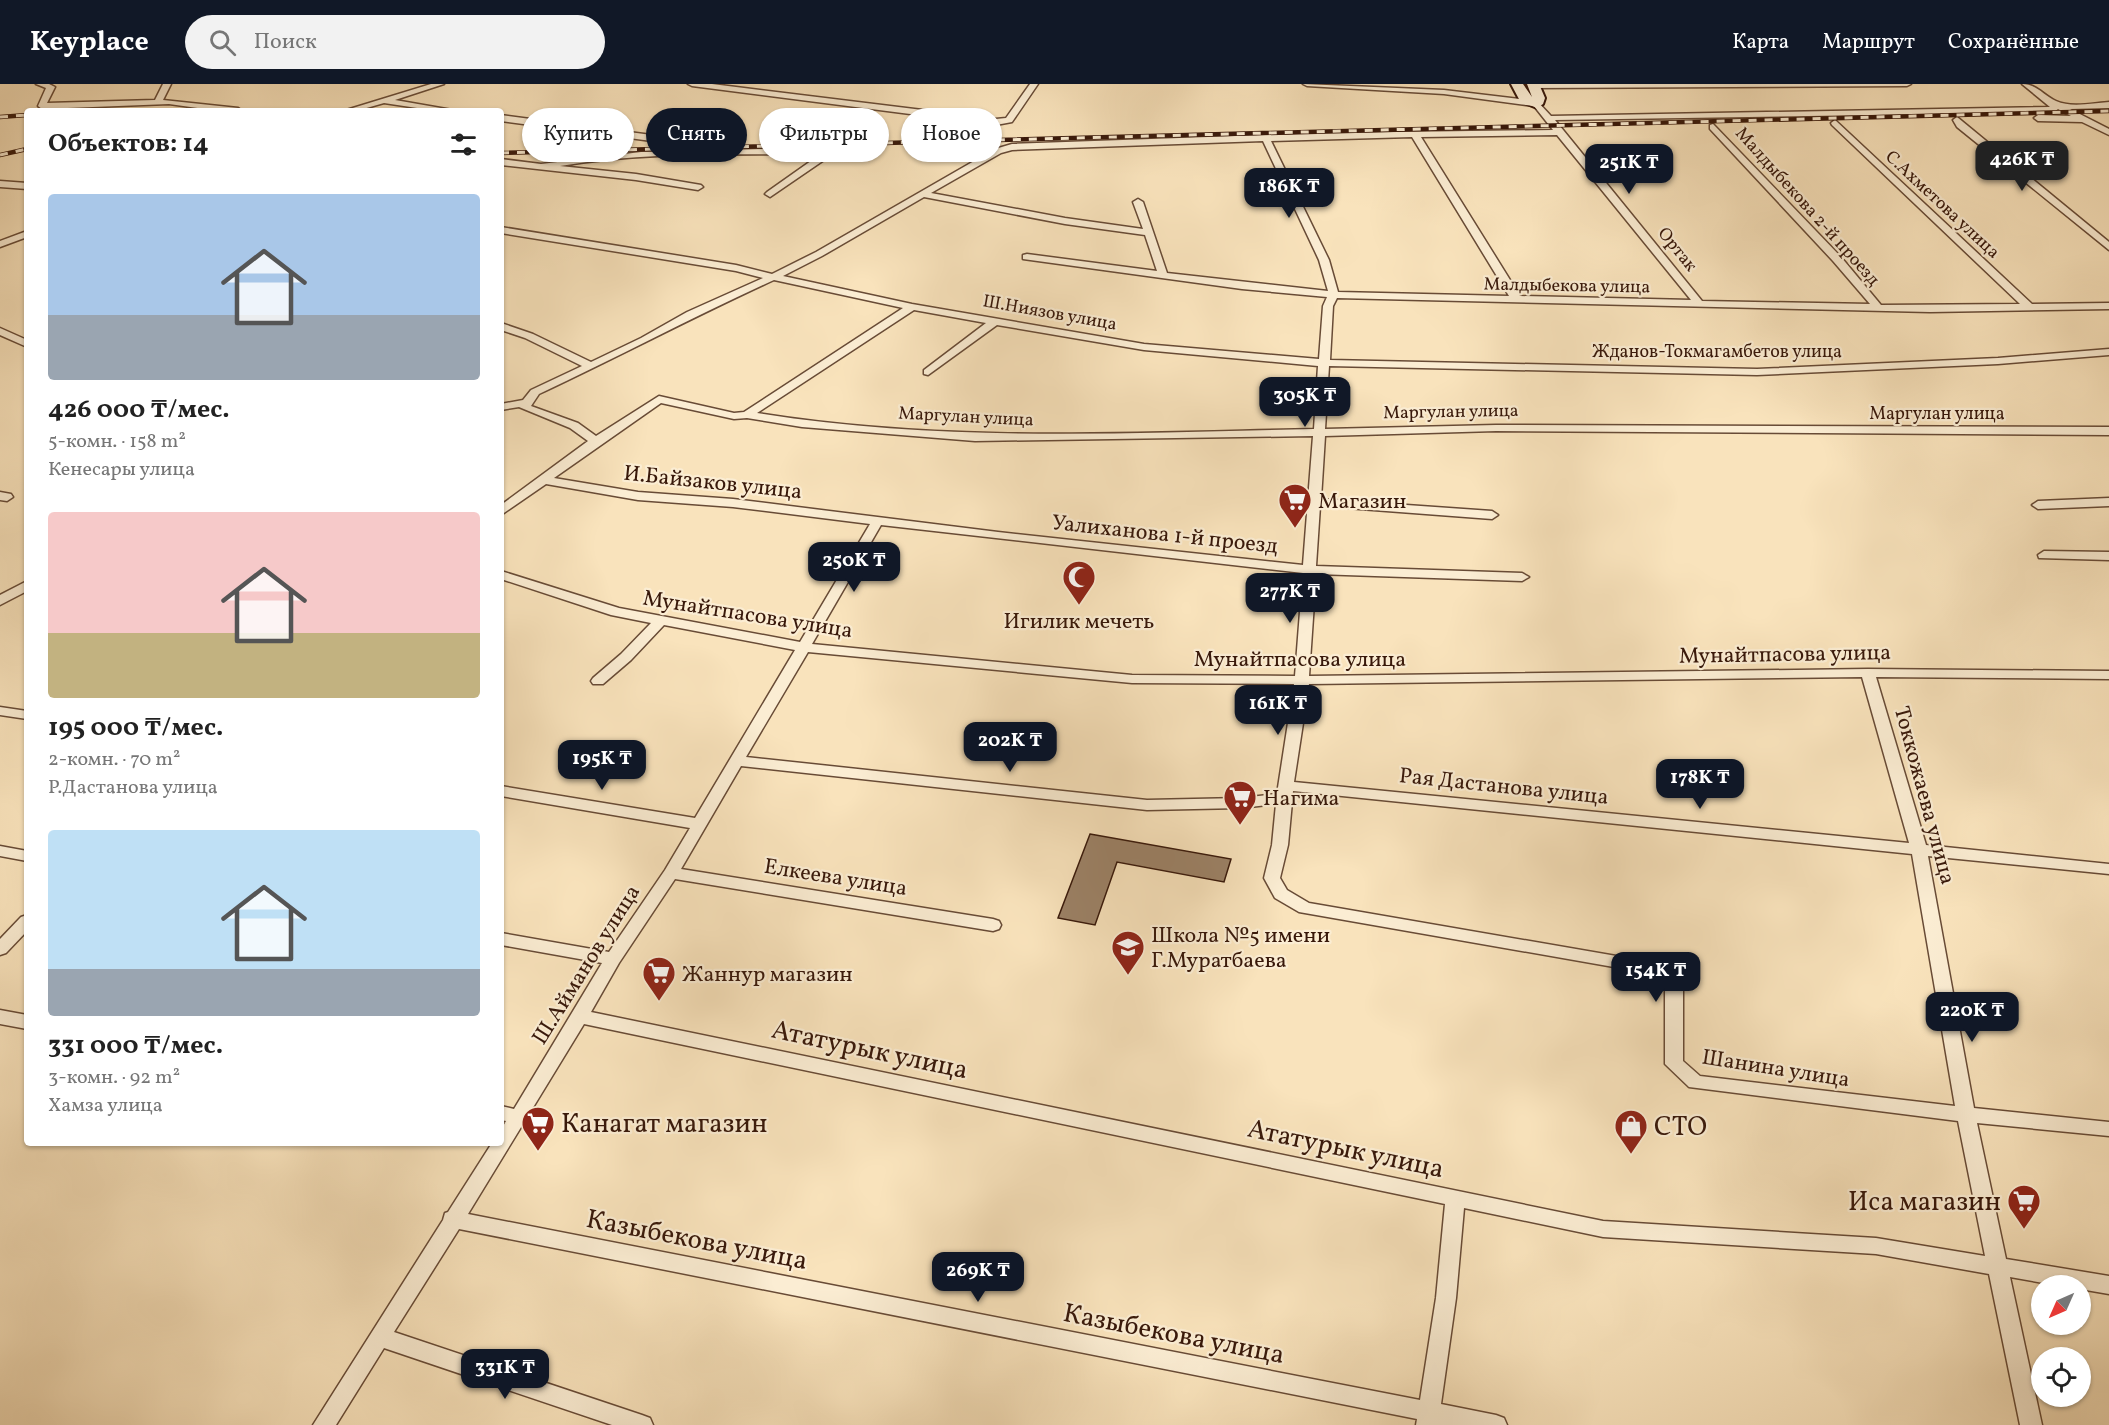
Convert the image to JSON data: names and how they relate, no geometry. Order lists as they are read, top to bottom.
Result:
{
  "streets": {
    "street": [
      "С.Ахметова улица",
      "Малдыбекова 2-й проезд",
      "Ортак",
      "Малдыбекова улица",
      "Ш.Ниязов улица",
      "Жданов-Токмагамбетов улица",
      "Маргулан улица",
      "И.Байзаков улица",
      "Уалиханова 1-й проезд",
      "Мунайтпасова улица",
      "Рая Дастанова улица",
      "Токкожаева улица",
      "Елкеева улица",
      "Ш.Айманов улица",
      "Ататурык улица",
      "Шанина улица",
      "Казыбекова улица"
    ]
  },
  "crossings": [
    ["С.Ахметова улица", "Малдыбекова улица"],
    ["Малдыбекова 2-й проезд", "Малдыбекова улица"],
    ["Ортак", "Малдыбекова улица"],
    ["Ш.Ниязов улица", "Жданов-Токмагамбетов улица"],
    ["Ш.Ниязов улица", "Маргулан улица"],
    ["И.Байзаков улица", "Уалиханова 1-й проезд"],
    ["И.Байзаков улица", "Ш.Айманов улица"],
    ["Уалиханова 1-й проезд", "Ш.Айманов улица"],
    ["Мунайтпасова улица", "Токкожаева улица"],
    ["Мунайтпасова улица", "Ш.Айманов улица"],
    ["Рая Дастанова улица", "Токкожаева улица"],
    ["Рая Дастанова улица", "Ш.Айманов улица"],
    ["Рая Дастанова улица", "Шанина улица"],
    ["Токкожаева улица", "Ататурык улица"],
    ["Токкожаева улица", "Шанина улица"],
    ["Елкеева улица", "Ш.Айманов улица"],
    ["Ш.Айманов улица", "Ататурык улица"],
    ["Ш.Айманов улица", "Казыбекова улица"]
  ],
  "places": {
    "supermarket": [
      "Магазин",
      "Нагима",
      "Жаннур магазин",
      "Канагат магазин",
      "Иса магазин"
    ],
    "mosque": ["Игилик мечеть"],
    "school or university": ["Школа №5 имени Г.Муратбаева"],
    "shop": ["СТО"]
  },
  "north": "bottom left",
  "page": {
    "header": "Keyplace",
    "search": "Поиск",
    "nav": ["Карта", "Маршрут", "Сохранённые"],
    "chip": [
      "Купить",
      "Снять",
      "Фильтры",
      "Новое"
    ],
    "heading": "Объектов: 14",
    "price": [
      "426K ₸",
      "251K ₸",
      "186K ₸",
      "305K ₸",
      "250K ₸",
      "277K ₸",
      "161K ₸",
      "202K ₸",
      "195K ₸",
      "178K ₸",
      "154K ₸",
      "220K ₸",
      "269K ₸",
      "331K ₸"
    ],
    "list": [
      {
        "name": "426 000 ₸/мес.",
        "note": "5-комн. · 158 m² · Кенесары улица"
      },
      {
        "name": "195 000 ₸/мес.",
        "note": "2-комн. · 70 m² · Р.Дастанова улица"
      },
      {
        "name": "331 000 ₸/мес.",
        "note": "3-комн. · 92 m² · Хамза улица"
      }
    ]
  }
}
